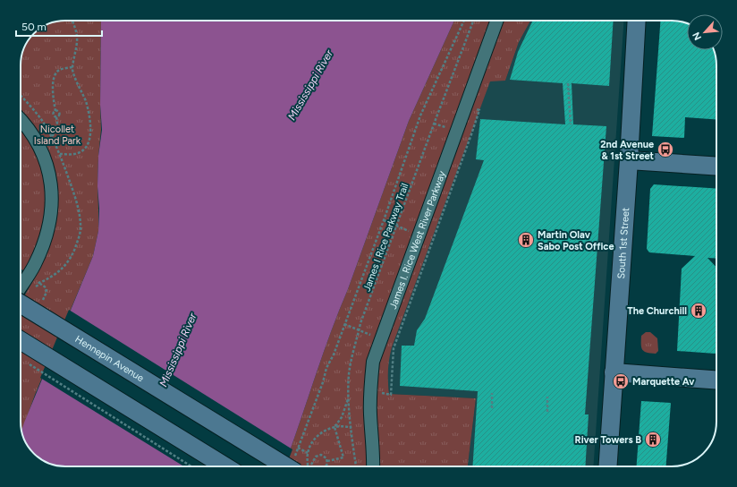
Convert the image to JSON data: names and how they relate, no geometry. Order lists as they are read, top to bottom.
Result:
{
  "streets": {
    "street": ["James I. Rice West River Parkway", "South 1st Street", "Hennepin Avenue"],
    "path": ["James I Rice Parkway Trail"]
  },
  "water": ["Mississippi River"],
  "parks": ["Nicollet Island Park"],
  "places": {
    "bus stop": ["2nd Avenue & 1st Street", "Marquette Av"],
    "building": ["Martin Olav Sabo Post Office", "The Churchill", "River Towers B"]
  },
  "scale_bar": "50 m",
  "north": "bottom left"
}
